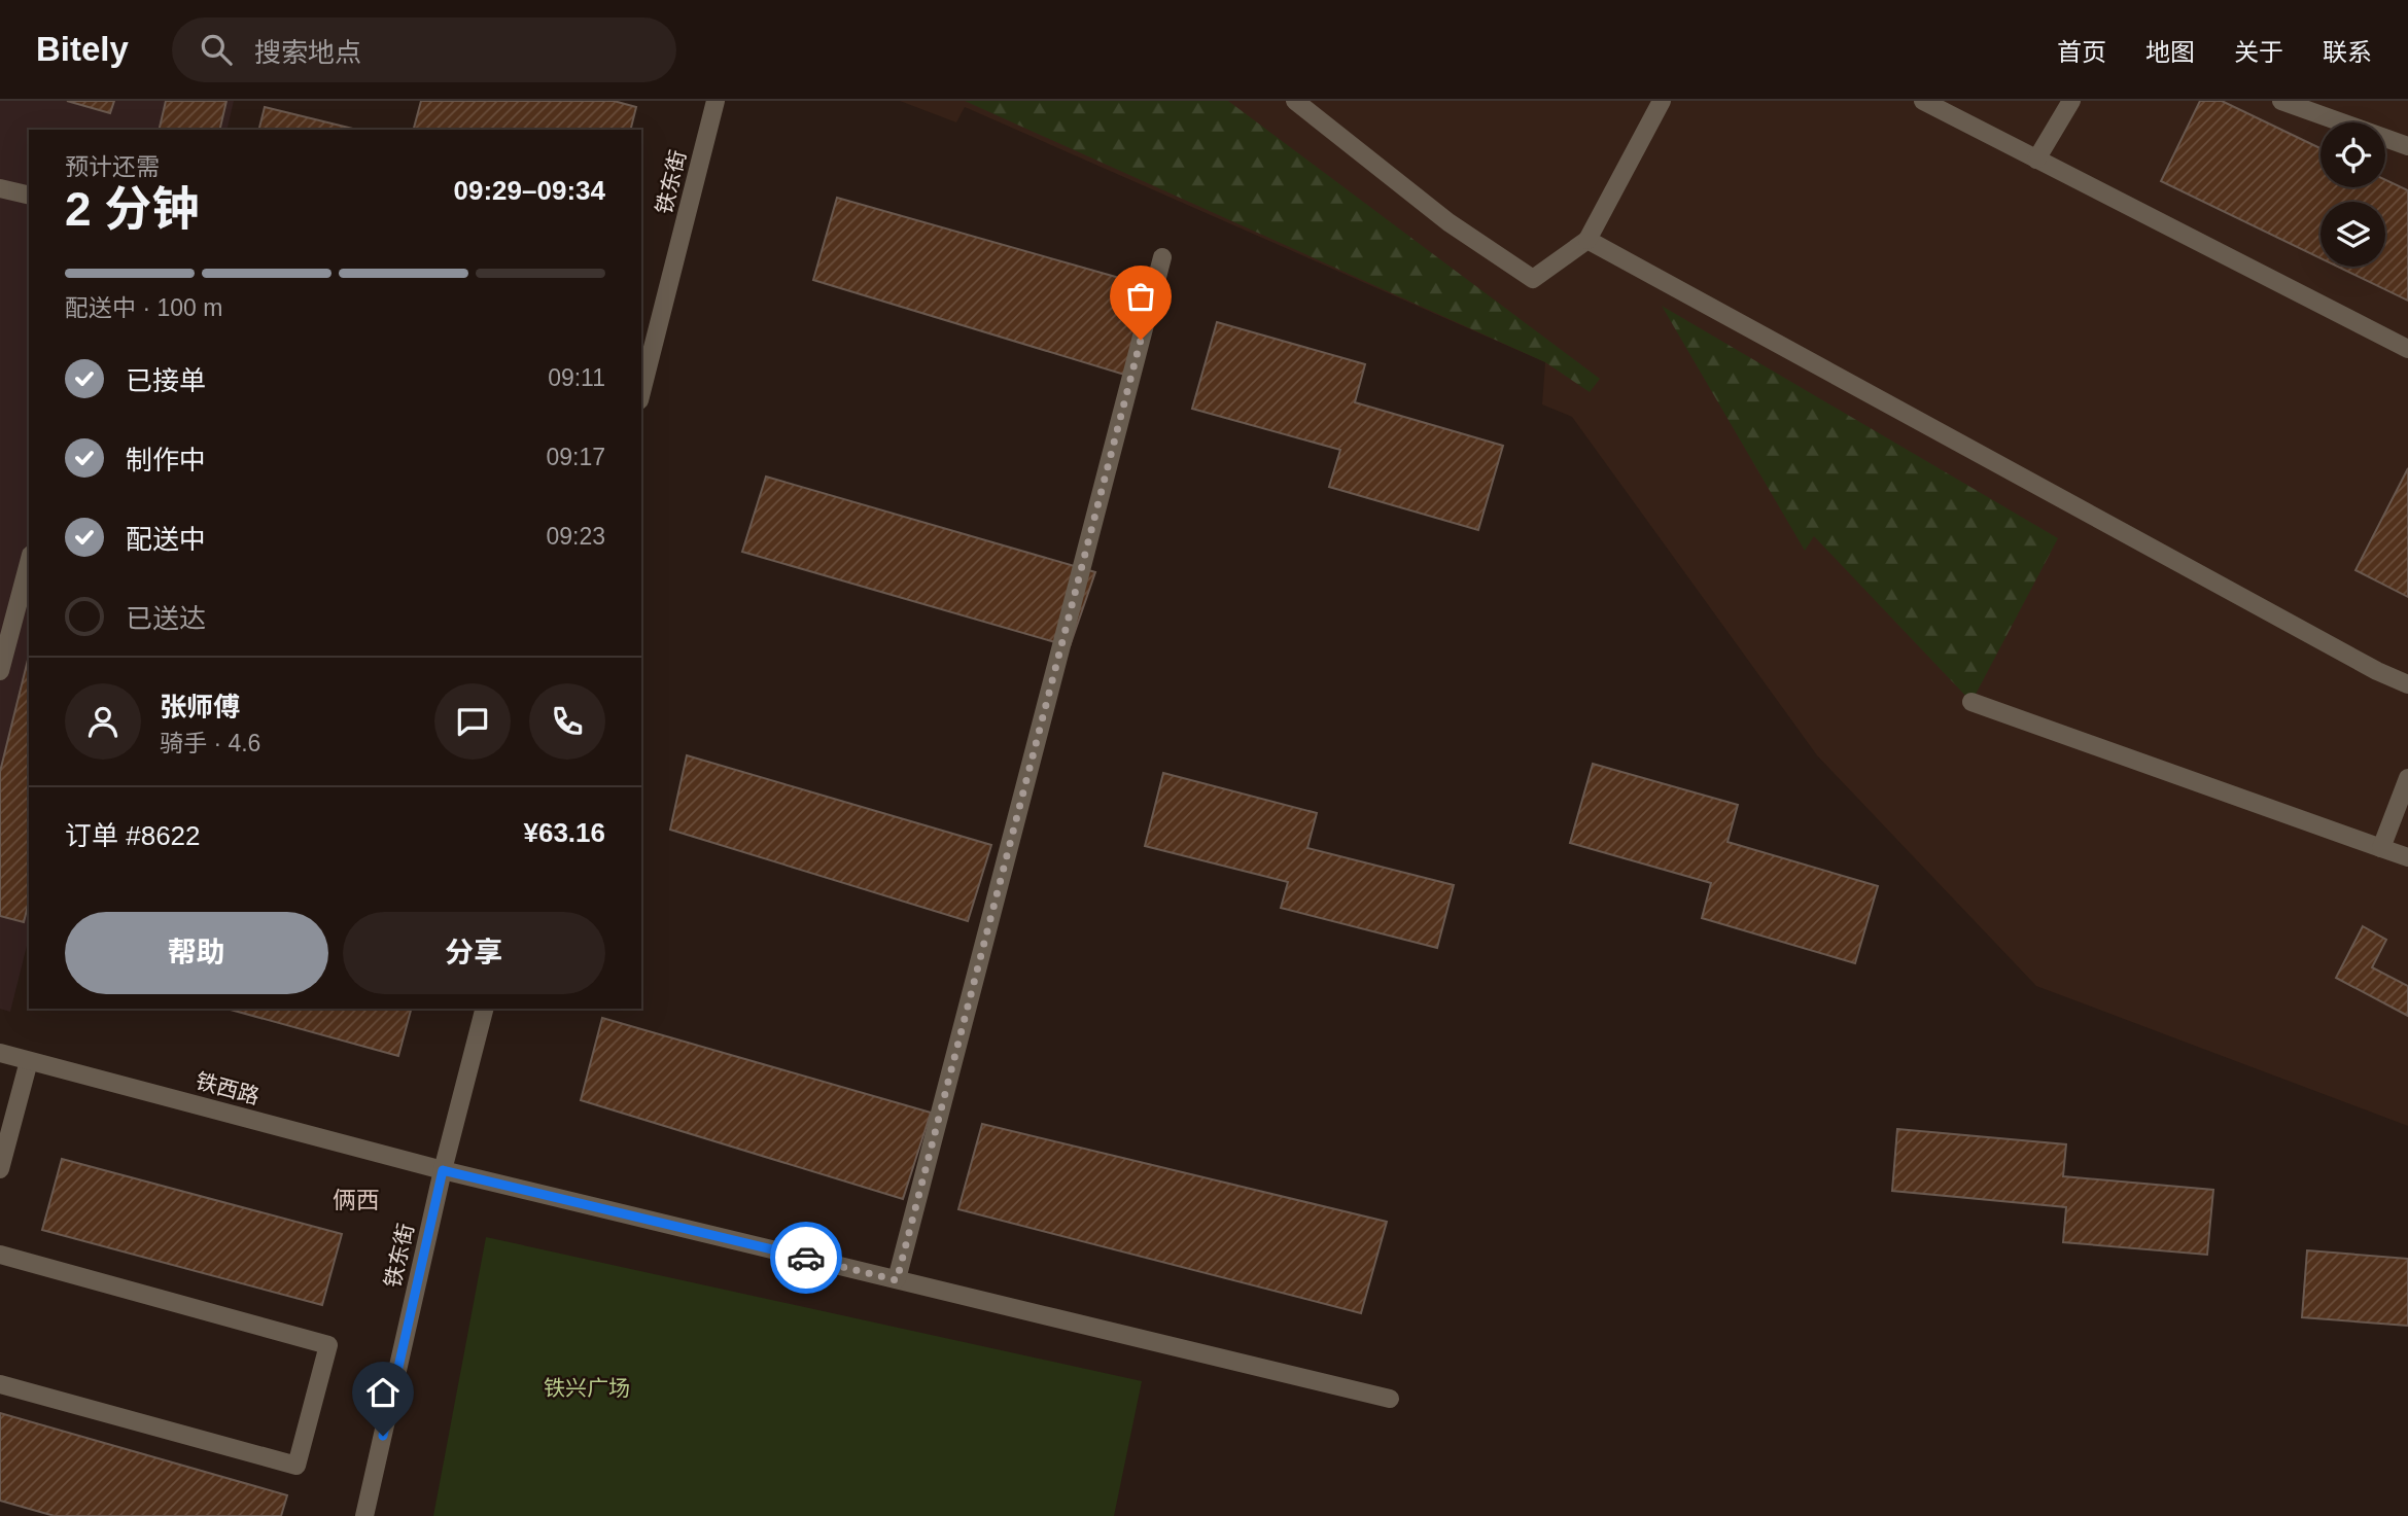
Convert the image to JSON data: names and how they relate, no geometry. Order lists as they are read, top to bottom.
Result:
{
  "streets": {
    "street": ["铁东街", "铁西路"]
  },
  "crossings": [
    ["铁东街", "铁西路"]
  ],
  "districts": ["俩西"],
  "parks": ["铁兴广场"],
  "page": {
    "header": "Bitely",
    "search": "搜索地点",
    "nav": [
      "首页",
      "地图",
      "关于",
      "联系"
    ],
    "heading": ["2 分钟", "预计还需", "09:29–09:34"],
    "panel": [
      "张师傅",
      "骑手 · 4.6",
      "订单 #8622",
      "¥63.16"
    ],
    "bar": "配送中 · 100 m",
    "list": [
      ["已接单", "09:11"],
      ["制作中", "09:17"],
      ["配送中", "09:23"],
      "已送达"
    ],
    "buttons": ["帮助", "分享"]
  }
}
